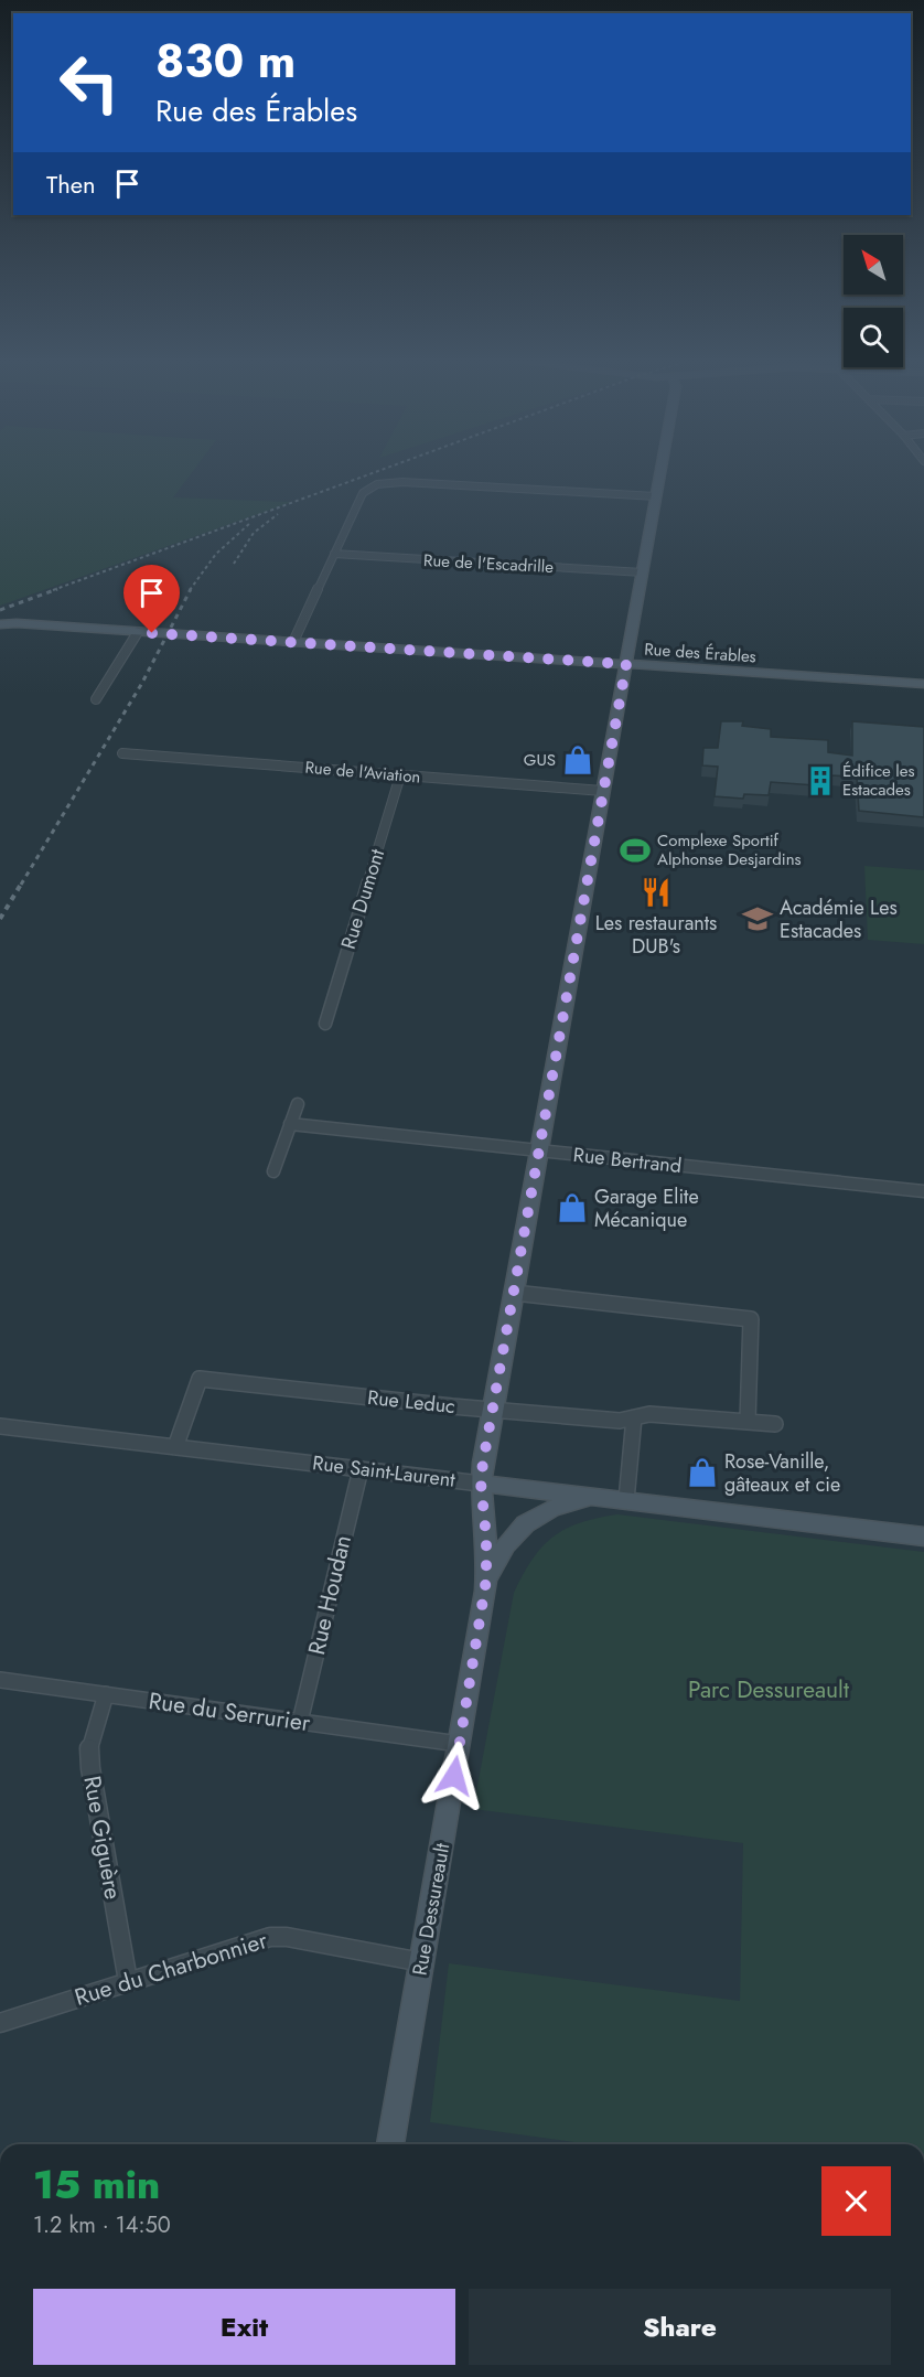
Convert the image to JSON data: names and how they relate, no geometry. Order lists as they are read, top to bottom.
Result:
{
  "streets": {
    "street": [
      "Rue de l'Escadrille",
      "Rue des Érables",
      "Rue de l'Aviation",
      "Rue Dumont",
      "Rue Bertrand",
      "Rue Leduc",
      "Rue Saint-Laurent",
      "Rue Houdan",
      "Rue du Serrurier",
      "Rue Giguère",
      "Rue Dessureault",
      "Rue du Charbonnier"
    ]
  },
  "crossings": [
    ["Rue de l'Escadrille", "Rue Dessureault"],
    ["Rue des Érables", "Rue Dessureault"],
    ["Rue de l'Aviation", "Rue Dumont"],
    ["Rue de l'Aviation", "Rue Dessureault"],
    ["Rue Bertrand", "Rue Dessureault"],
    ["Rue Leduc", "Rue Saint-Laurent"],
    ["Rue Leduc", "Rue Dessureault"],
    ["Rue Saint-Laurent", "Rue Houdan"],
    ["Rue Saint-Laurent", "Rue Dessureault"],
    ["Rue Houdan", "Rue du Serrurier"],
    ["Rue du Serrurier", "Rue Giguère"],
    ["Rue du Serrurier", "Rue Dessureault"],
    ["Rue Giguère", "Rue du Charbonnier"],
    ["Rue Dessureault", "Rue du Charbonnier"]
  ],
  "parks": ["Parc Dessureault"],
  "places": {
    "shop": ["GUS", "Garage Elite Mécanique", "Rose-Vanille, gâteaux et cie"],
    "building": ["Édifice les Estacades"],
    "sports": ["Complexe Sportif Alphonse Desjardins"],
    "restaurant": ["Les restaurants DUB's"],
    "school or university": ["Académie Les Estacades"]
  },
  "north": "top left",
  "page": {
    "turn": ["830 m", "Rue des Érables"],
    "then": "Then",
    "heading": ["15 min", "1.2 km · 14:50"],
    "buttons": ["Exit", "Share"]
  }
}
